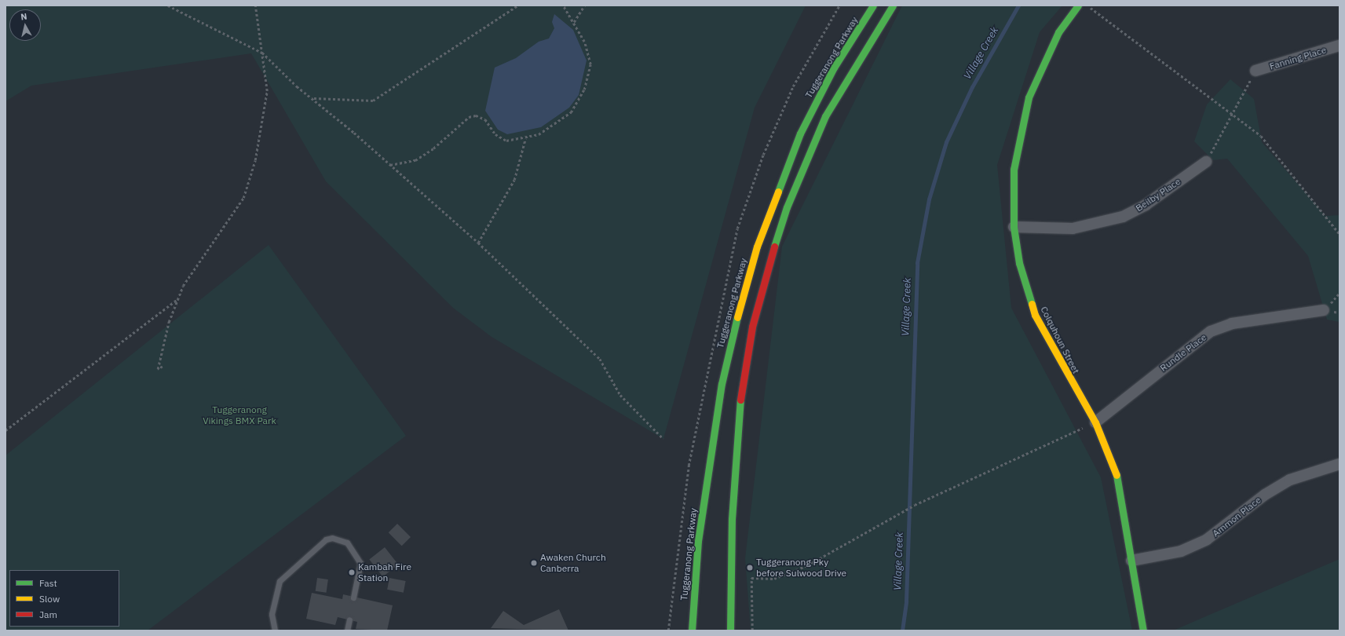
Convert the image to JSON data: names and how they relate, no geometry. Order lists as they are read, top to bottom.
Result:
{
  "streets": {
    "main road": ["Tuggeranong Parkway", "Colquhoun Street"],
    "street": [
      "Fanning Place",
      "Beilby Place",
      "Rundle Place",
      "Ammon Place"
    ]
  },
  "crossings": [
    ["Beilby Place", "Colquhoun Street"],
    ["Colquhoun Street", "Rundle Place"],
    ["Colquhoun Street", "Ammon Place"]
  ],
  "water": ["Village Creek"],
  "parks": ["Tuggeranong Vikings BMX Park"],
  "places": ["Awaken Church Canberra", "Tuggeranong Pky before Sulwood Drive", "Kambah Fire Station"],
  "legend": ["Fast", "Slow", "Jam"],
  "north": "top"
}
